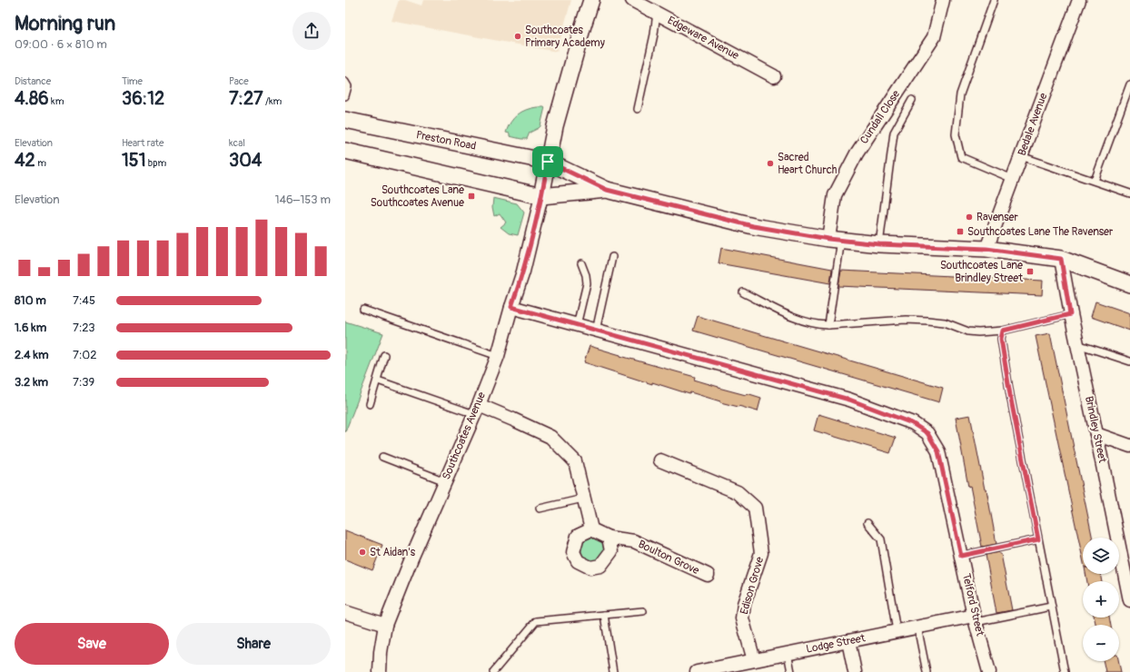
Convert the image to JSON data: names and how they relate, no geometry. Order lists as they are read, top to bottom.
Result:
{
  "streets": {
    "street": [
      "Edgeware Avenue",
      "Cundall Close",
      "Bedale Avenue",
      "Preston Road",
      "Brindley Street",
      "Southcoates Avenue",
      "Boulton Grove",
      "Edison Grove",
      "Telford Street",
      "Lodge Street"
    ]
  },
  "crossings": [
    ["Southcoates Avenue", "Telford Street"],
    ["Edison Grove", "Lodge Street"],
    ["Telford Street", "Lodge Street"]
  ],
  "places": {
    "other": [
      "Southcoates Primary Academy",
      "Sacred Heart Church",
      "Ravenser",
      "St Aidan's"
    ],
    "transit": ["Southcoates Lane Southcoates Avenue", "Southcoates Lane The Ravenser", "Southcoates Lane Brindley Street"]
  },
  "page": {
    "heading": ["Morning run", "09:00 · 6 × 810 m"],
    "stats": [
      ["Distance", "4.86 km"],
      ["Time", "36:12"],
      ["Pace", "7:27 /km"],
      ["Elevation", "42 m"],
      ["Heart rate", "151 bpm"],
      ["kcal", "304"]
    ],
    "chart": ["Elevation", "146–153 m"],
    "list": [
      {
        "name": "810 m",
        "note": "7:45"
      },
      {
        "name": "1.6 km",
        "note": "7:23"
      },
      {
        "name": "2.4 km",
        "note": "7:02"
      },
      {
        "name": "3.2 km",
        "note": "7:39"
      }
    ],
    "map_buttons": ["+", "−"],
    "buttons": ["Save", "Share"]
  }
}
